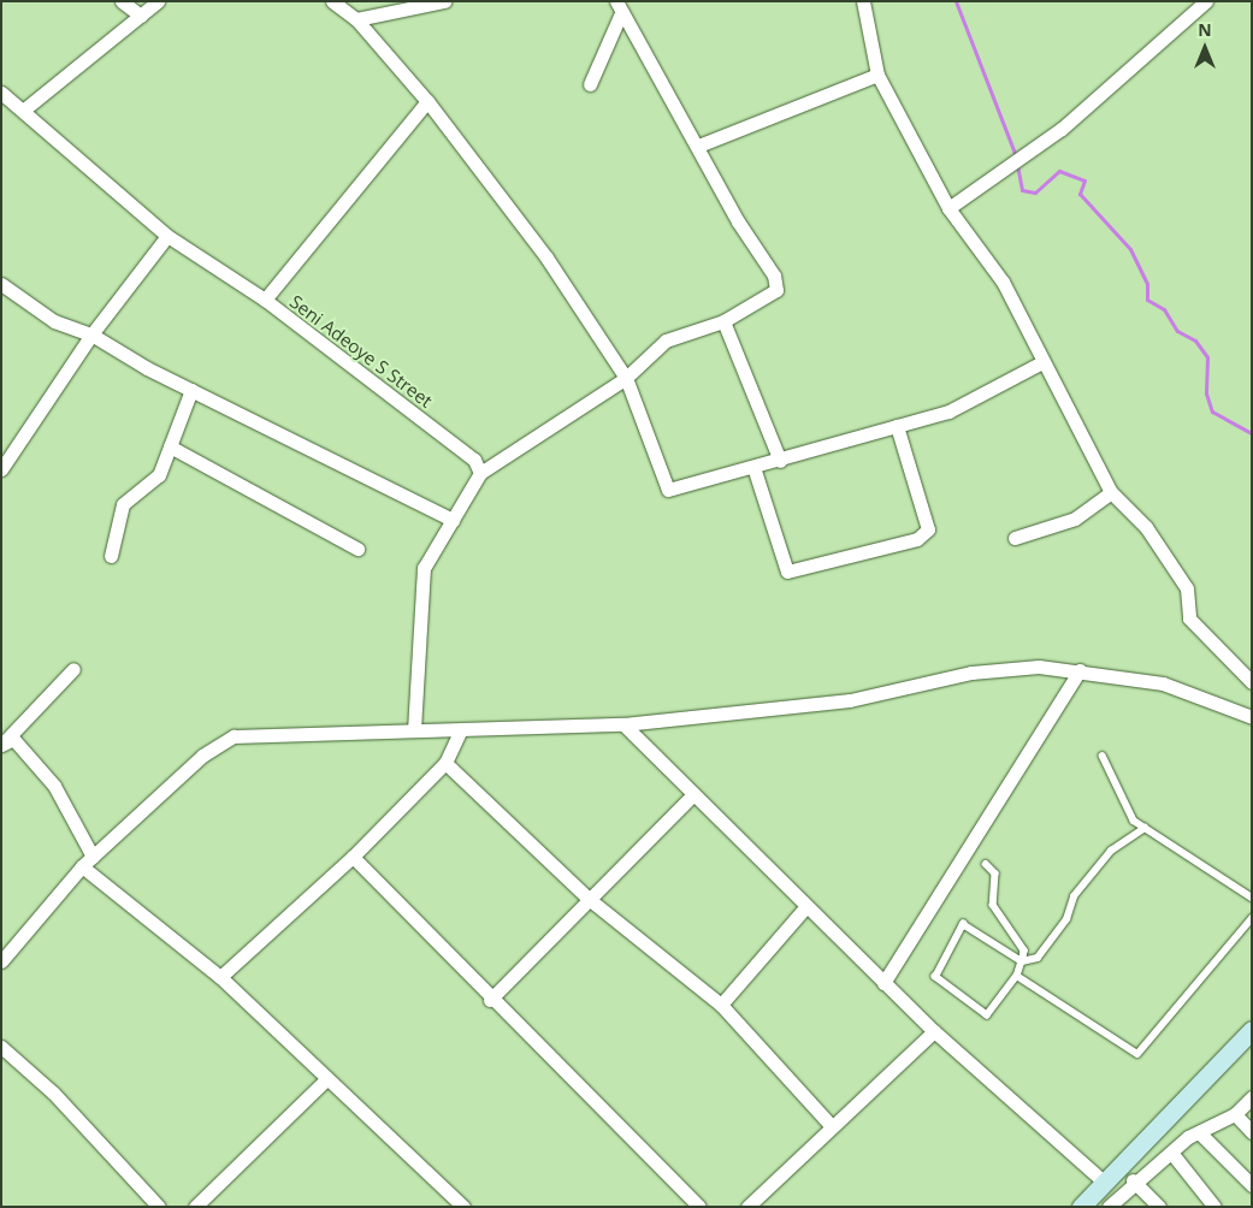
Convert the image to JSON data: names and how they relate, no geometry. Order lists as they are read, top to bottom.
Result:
{
  "streets": {
    "street": ["Seni Adeoye S Street"]
  },
  "north": "top"
}
